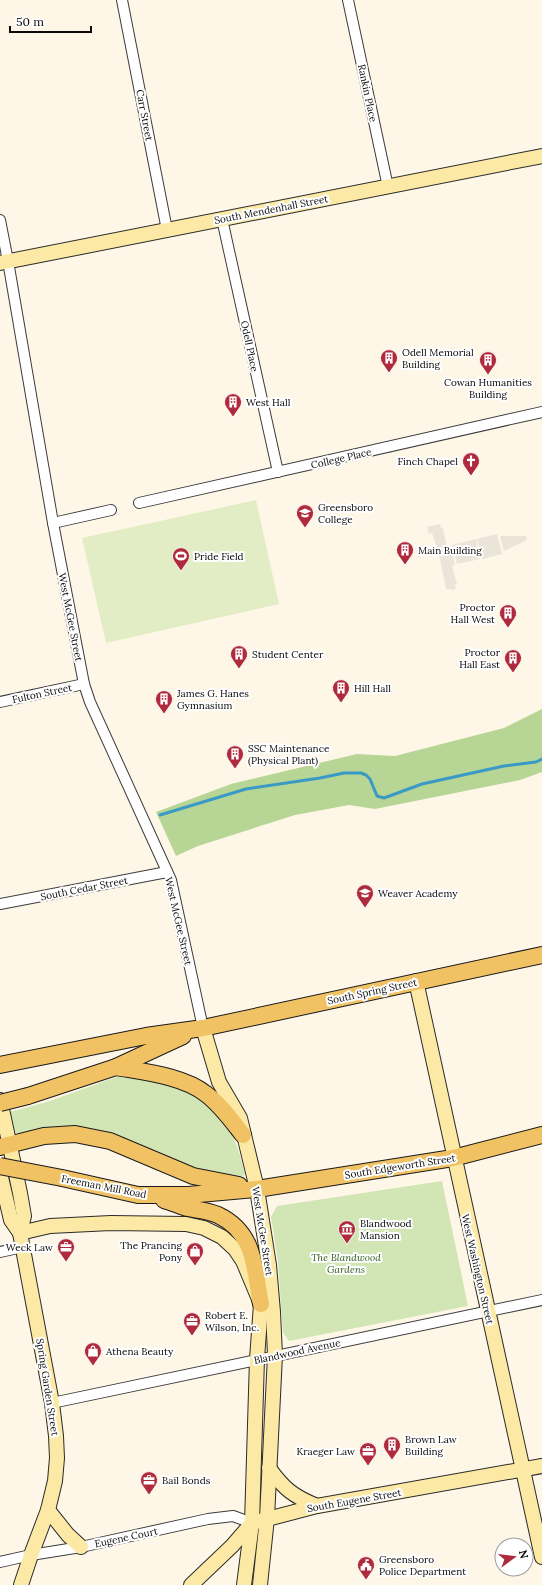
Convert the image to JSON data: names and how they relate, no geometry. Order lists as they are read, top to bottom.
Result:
{
  "streets": {
    "main road": ["South Spring Street", "South Edgeworth Street", "Freeman Mill Road"],
    "street": [
      "Rankin Place",
      "Carr Street",
      "South Mendenhall Street",
      "Odell Place",
      "College Place",
      "West McGee Street",
      "Fulton Street",
      "South Cedar Street",
      "West Washington Street",
      "Blandwood Avenue",
      "Spring Garden Street",
      "South Eugene Street",
      "Eugene Court"
    ]
  },
  "crossings": [
    ["Rankin Place", "South Mendenhall Street"],
    ["Carr Street", "South Mendenhall Street"],
    ["South Mendenhall Street", "Odell Place"],
    ["South Mendenhall Street", "West McGee Street"],
    ["Odell Place", "College Place"],
    ["West McGee Street", "Fulton Street"],
    ["West McGee Street", "South Cedar Street"],
    ["West McGee Street", "South Spring Street"],
    ["West McGee Street", "South Edgeworth Street"],
    ["West McGee Street", "Freeman Mill Road"],
    ["West McGee Street", "Blandwood Avenue"],
    ["West McGee Street", "South Eugene Street"],
    ["South Spring Street", "West Washington Street"],
    ["South Edgeworth Street", "Freeman Mill Road"],
    ["South Edgeworth Street", "West Washington Street"],
    ["West Washington Street", "Blandwood Avenue"],
    ["West Washington Street", "South Eugene Street"],
    ["Blandwood Avenue", "Spring Garden Street"],
    ["Spring Garden Street", "Eugene Court"],
    ["South Eugene Street", "Eugene Court"]
  ],
  "parks": ["The Blandwood Gardens"],
  "places": {
    "building": [
      "Odell Memorial Building",
      "Cowan Humanities Building",
      "West Hall",
      "Main Building",
      "Proctor Hall West",
      "Student Center",
      "Proctor Hall East",
      "Hill Hall",
      "James G. Hanes Gymnasium",
      "SSC Maintenance (Physical Plant)",
      "Brown Law Building"
    ],
    "church": ["Finch Chapel"],
    "school or university": ["Greensboro College", "Weaver Academy"],
    "sports": ["Pride Field"],
    "museum": ["Blandwood Mansion"],
    "office": [
      "Weck Law",
      "Robert E. Wilson, Inc.",
      "Kraeger Law",
      "Bail Bonds"
    ],
    "shop": ["The Prancing Pony", "Athena Beauty"],
    "public building": ["Greensboro Police Department"]
  },
  "scale_bar": "50 m",
  "north": "right"
}
